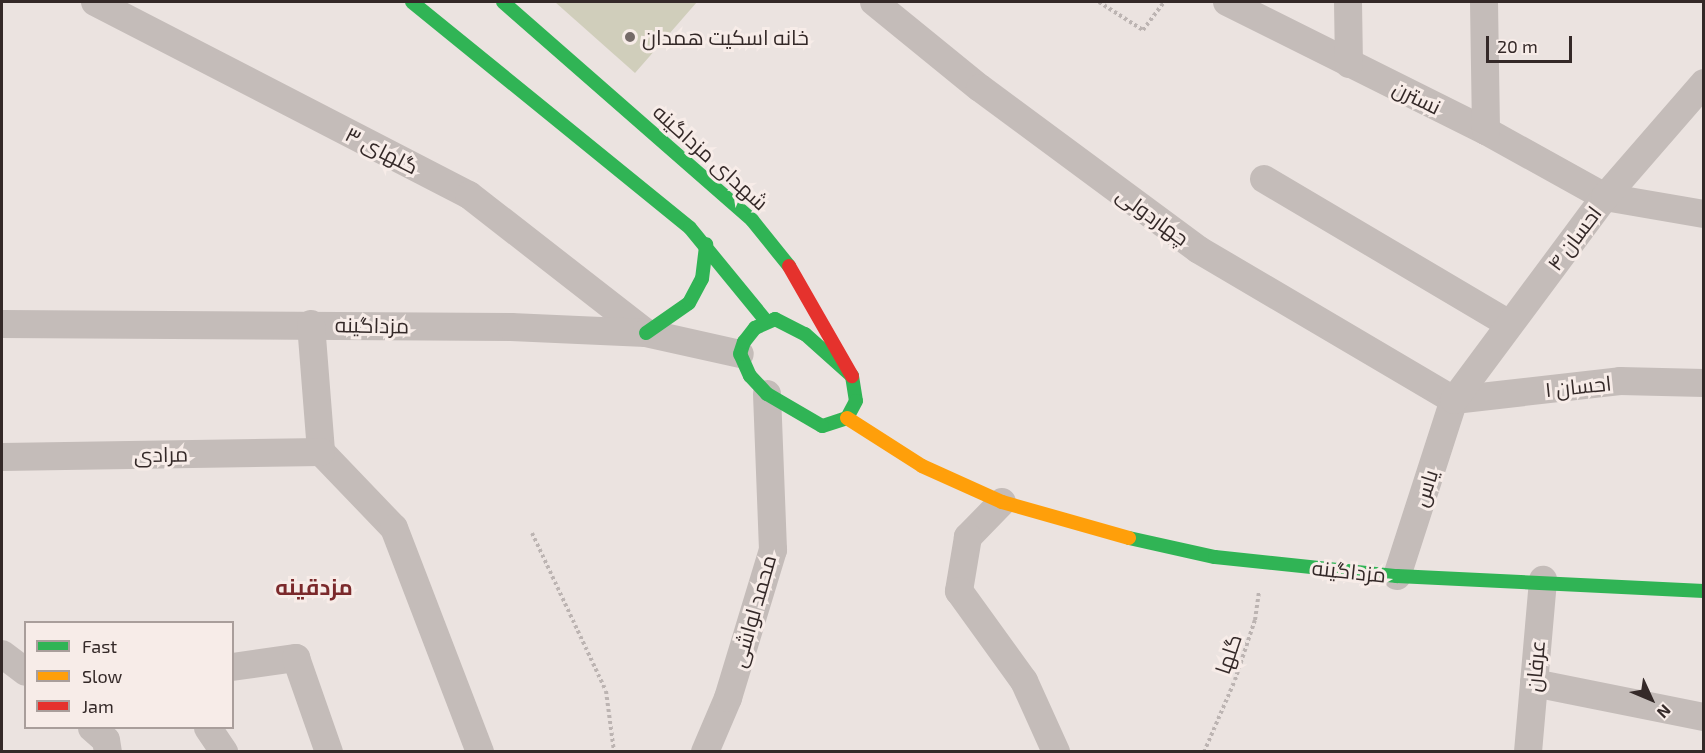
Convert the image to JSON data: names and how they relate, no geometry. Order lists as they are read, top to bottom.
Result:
{
  "streets": {
    "street": [
      "نسترن",
      "گلهای ۳",
      "شهدای مزداگینه",
      "چهاردولی",
      "احسان ۴",
      "مزداگینه",
      "احسان ۱",
      "مرادی",
      "یاس",
      "محمد لواشی",
      "عرفان"
    ],
    "path": ["گلها"]
  },
  "crossings": [
    ["نسترن", "احسان ۴"],
    ["گلهای ۳", "مزداگینه"],
    ["چهاردولی", "احسان ۴"],
    ["چهاردولی", "احسان ۱"],
    ["چهاردولی", "یاس"],
    ["احسان ۴", "احسان ۱"],
    ["احسان ۴", "یاس"],
    ["مزداگینه", "یاس"],
    ["مزداگینه", "گلها"],
    ["مزداگینه", "عرفان"],
    ["احسان ۱", "یاس"]
  ],
  "districts": ["مزدقینه"],
  "places": ["خانه اسكيت همدان"],
  "legend": ["Fast", "Slow", "Jam"],
  "scale_bar": "20 m",
  "north": "bottom right"
}
